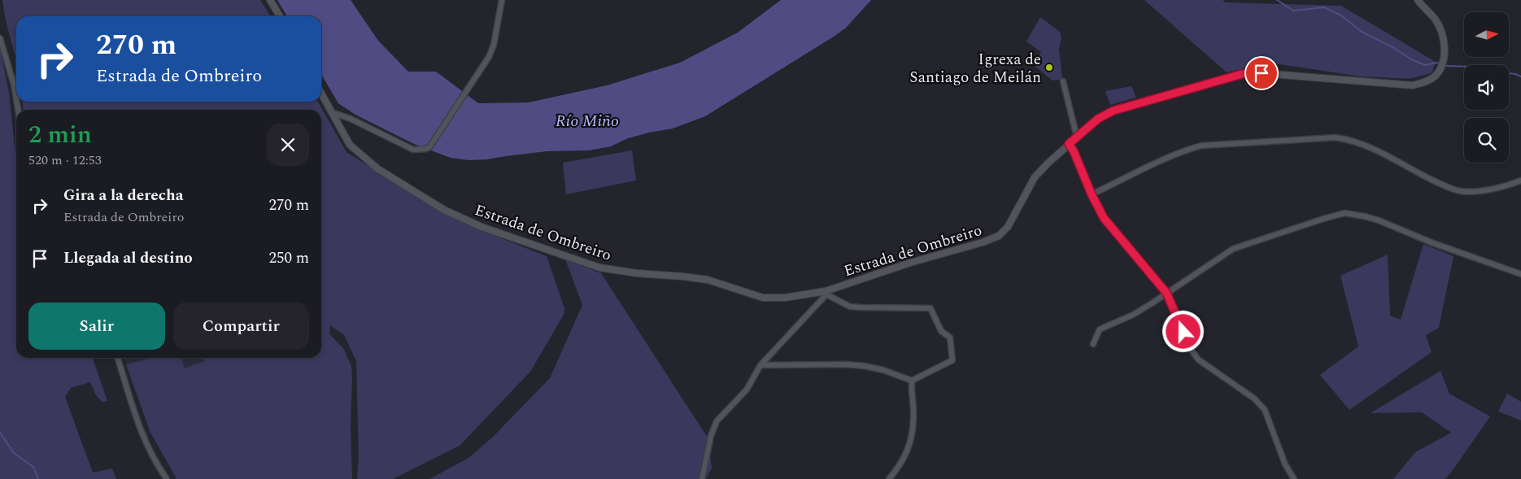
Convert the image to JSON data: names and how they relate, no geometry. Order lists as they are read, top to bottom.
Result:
{
  "streets": {
    "street": ["Estrada de Ombreiro"]
  },
  "water": ["Río Miño"],
  "places": ["Igrexa de Santiago de Meilán"],
  "north": "right",
  "page": {
    "turn": ["270 m", "Estrada de Ombreiro"],
    "heading": ["2 min", "520 m · 12:53"],
    "list": [
      {
        "name": "Gira a la derecha",
        "note": "Estrada de Ombreiro",
        "value": "270 m"
      },
      {
        "name": "Llegada al destino",
        "value": "250 m"
      }
    ],
    "buttons": ["Salir", "Compartir"]
  }
}
